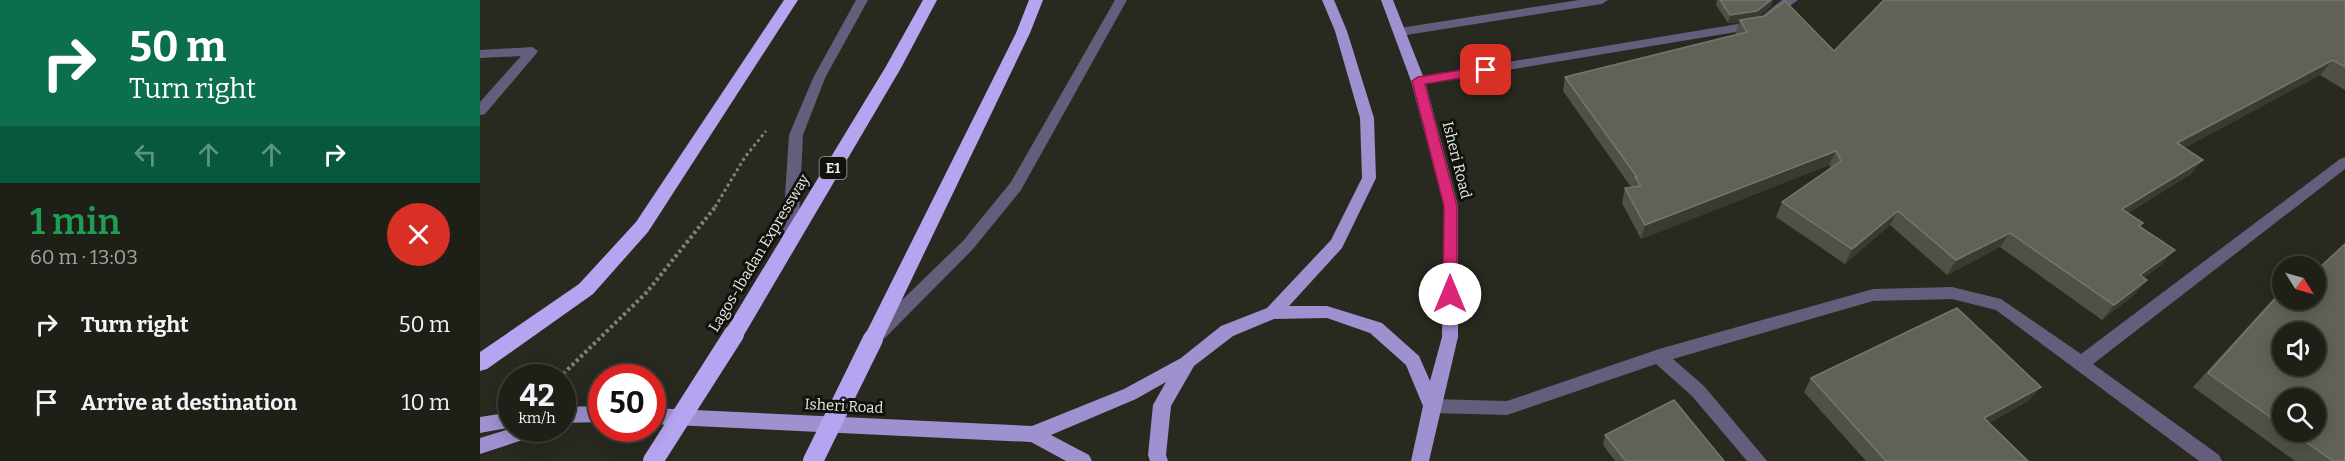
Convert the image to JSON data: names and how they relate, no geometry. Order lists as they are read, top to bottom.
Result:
{
  "streets": {
    "highway": ["E1", "Lagos-Ibadan Expressway"],
    "main road": ["Isheri Road"]
  },
  "north": "bottom right",
  "page": {
    "turn": ["50 m", "Turn right"],
    "heading": ["1 min", "60 m · 13:03"],
    "list": [
      {
        "name": "Turn right",
        "value": "50 m"
      },
      {
        "name": "Arrive at destination",
        "value": "10 m"
      }
    ],
    "speed": "42 km/h",
    "limit": "50"
  }
}
